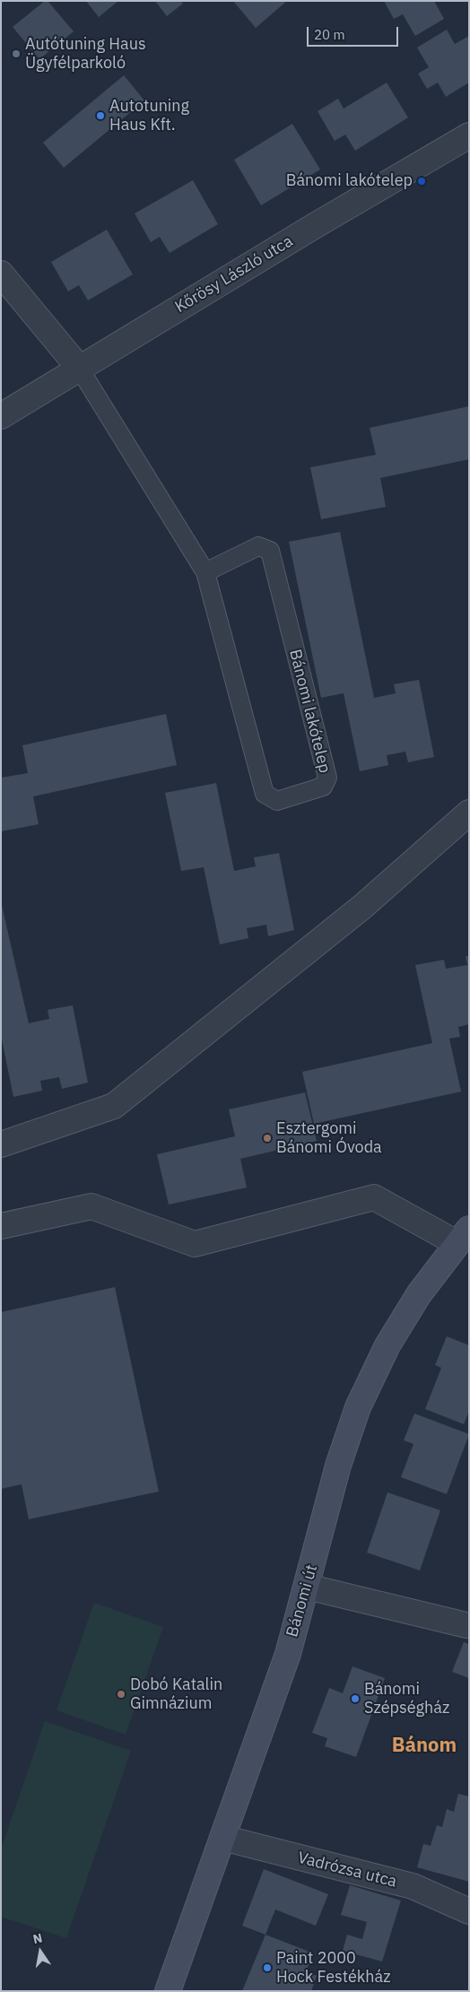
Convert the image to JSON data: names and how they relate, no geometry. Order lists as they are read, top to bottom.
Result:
{
  "streets": {
    "main road": ["Bánomi út"],
    "street": ["Kőrösy László utca", "Vadrózsa utca"],
    "lane": ["Bánomi lakótelep"]
  },
  "crossings": [
    ["Kőrösy László utca", "Bánomi lakótelep"],
    ["Bánomi út", "Vadrózsa utca"]
  ],
  "districts": ["Bánom"],
  "places": [
    "Autótuning Haus Ügyfélparkoló",
    "Autotuning Haus Kft.",
    "Bánomi lakótelep",
    "Esztergomi Bánomi Óvoda",
    "Dobó Katalin Gimnázium",
    "Bánomi Szépségház",
    "Paint 2000 Hock Festékház"
  ],
  "scale_bar": "20 m",
  "north": "top"
}
